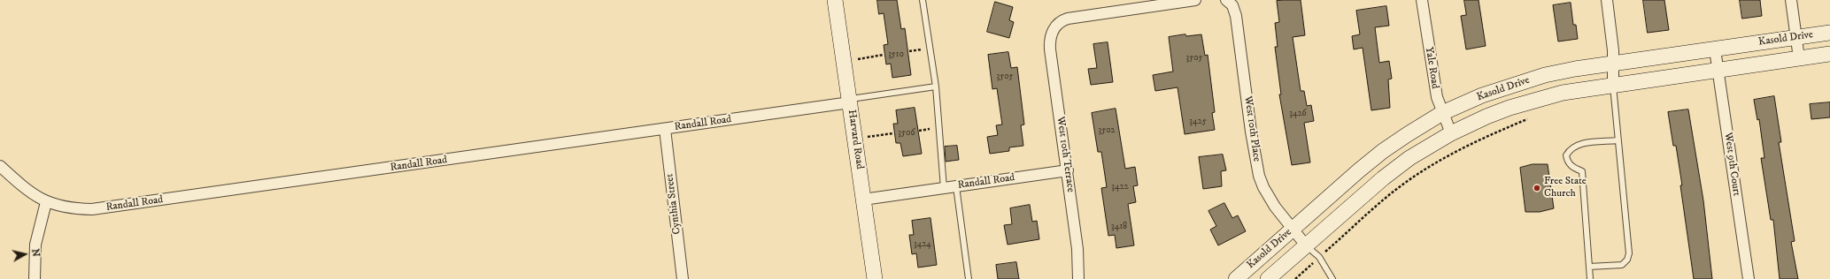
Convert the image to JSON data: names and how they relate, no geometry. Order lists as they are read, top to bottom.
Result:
{
  "streets": {
    "main road": ["Kasold Drive", "Harvard Road"],
    "street": [
      "Yale Road",
      "Randall Road",
      "West 10th Place",
      "West 10th Terrace",
      "West 9th Court",
      "Cynthia Street"
    ]
  },
  "crossings": [
    ["Kasold Drive", "Yale Road"],
    ["Kasold Drive", "West 10th Place"],
    ["Kasold Drive", "West 9th Court"],
    ["Randall Road", "Harvard Road"],
    ["Randall Road", "West 10th Terrace"],
    ["Randall Road", "Cynthia Street"]
  ],
  "places": ["Free State Church"],
  "house_numbers": [
    "3510",
    "3505",
    "3505",
    "3426",
    "3425",
    "3502",
    "3506",
    "3422",
    "3418",
    "3424"
  ],
  "north": "right"
}
